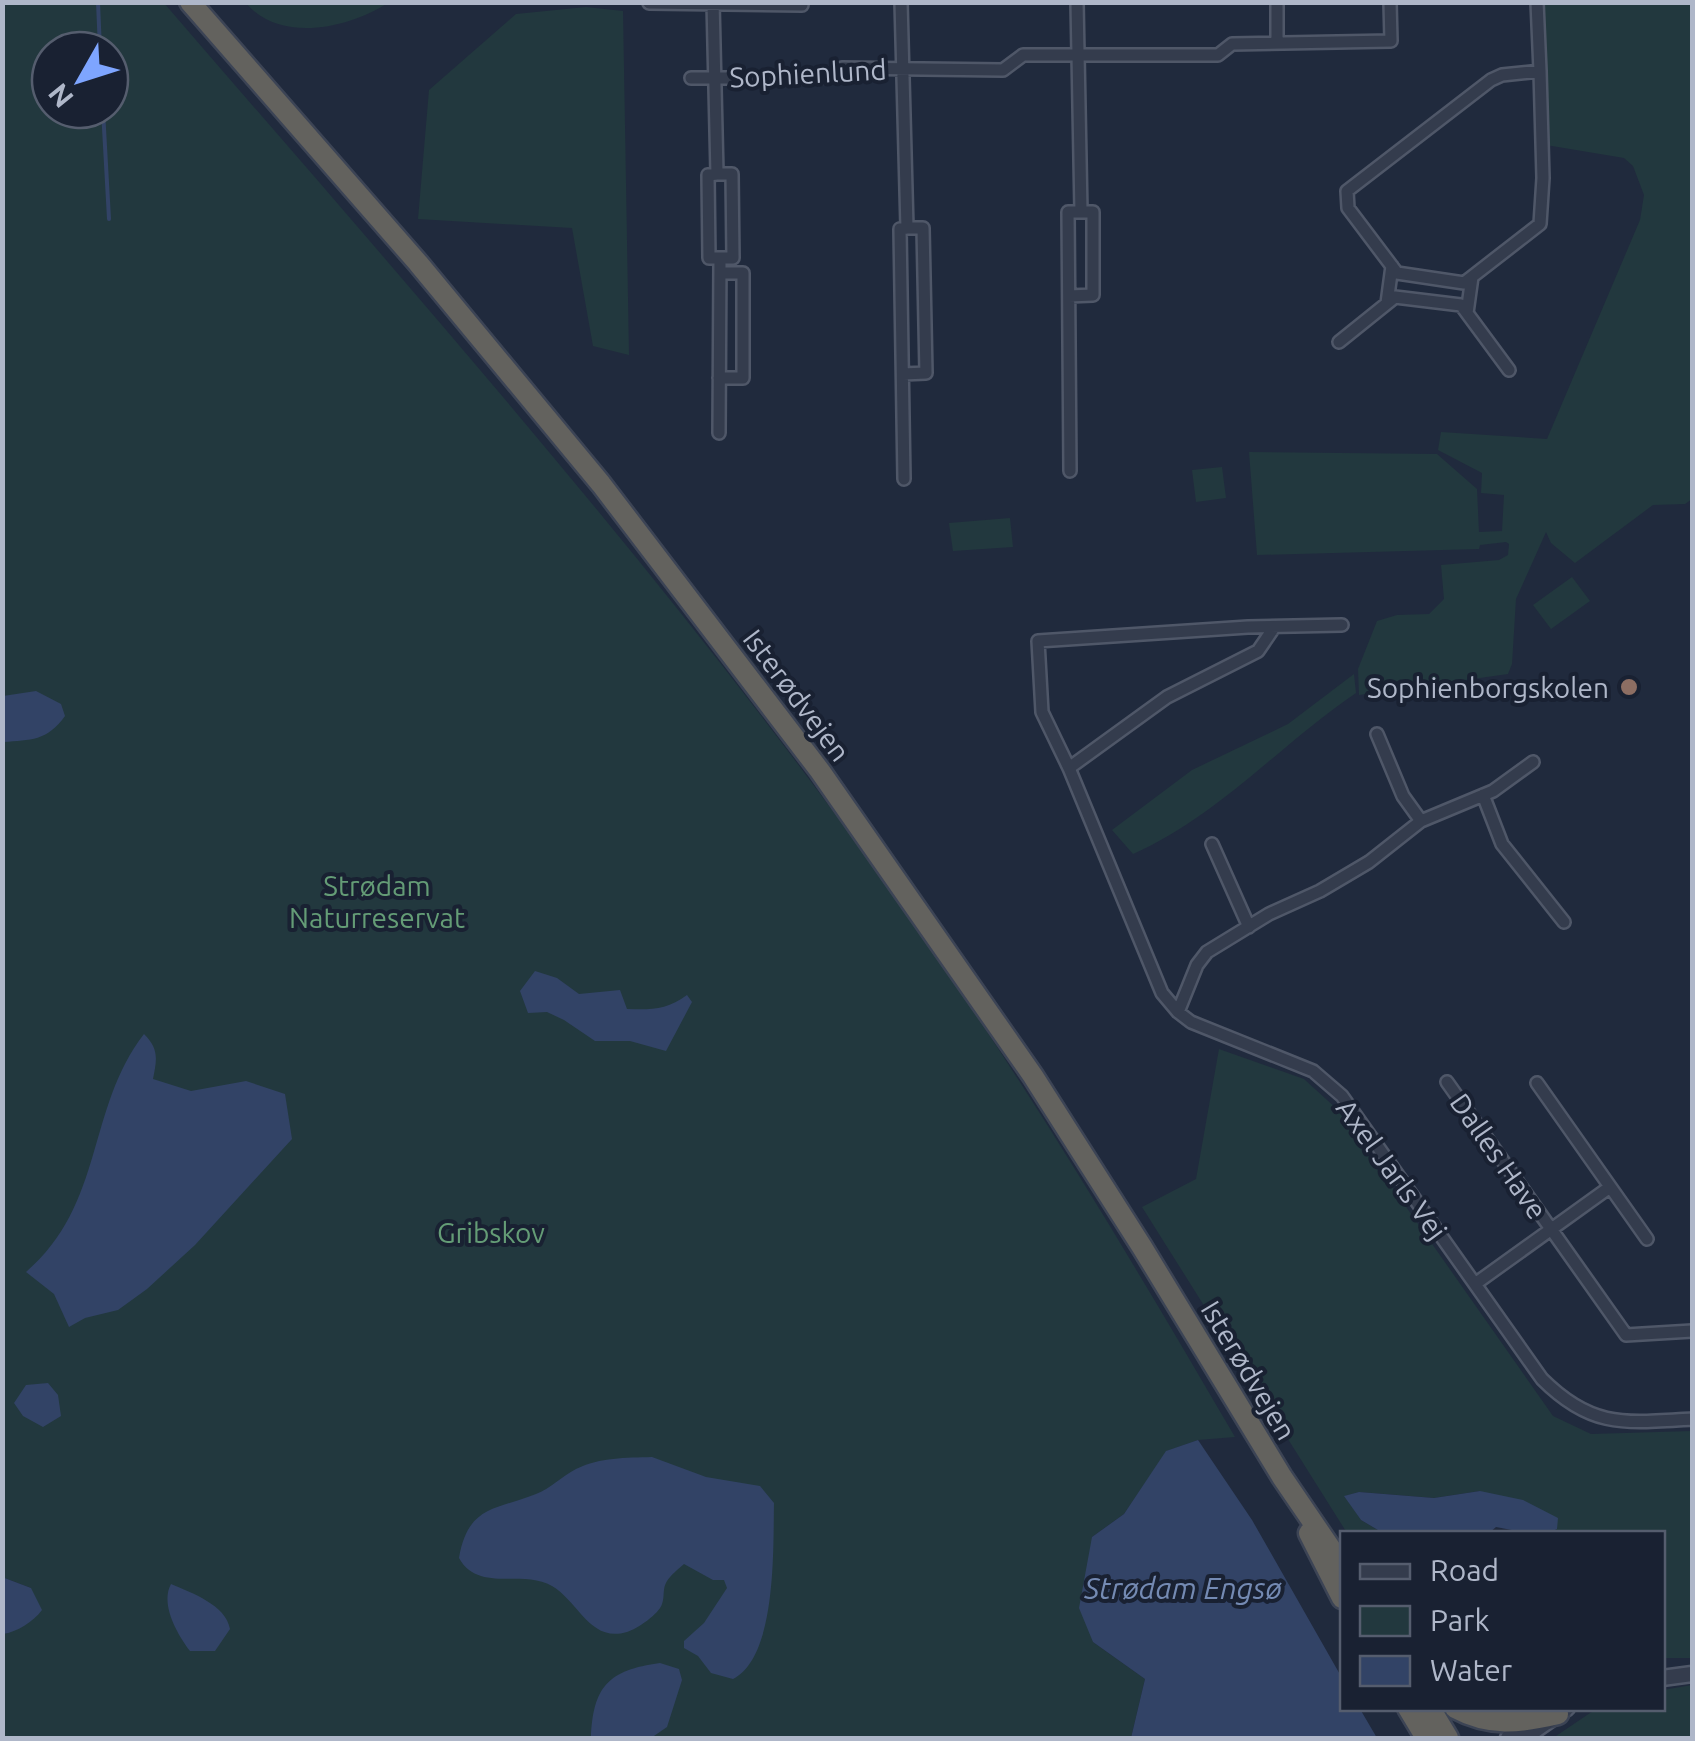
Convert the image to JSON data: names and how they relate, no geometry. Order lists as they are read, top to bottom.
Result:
{
  "streets": {
    "highway": ["Isterødvejen"],
    "street": ["Sophienlund", "Dalles Have", "Axel Jarls Vej"]
  },
  "crossings": [
    ["Dalles Have", "Axel Jarls Vej"]
  ],
  "water": ["Strødam Engsø"],
  "parks": ["Strødam Naturreservat", "Gribskov"],
  "places": ["Sophienborgskolen"],
  "legend": ["Road", "Park", "Water"],
  "north": "bottom left"
}
